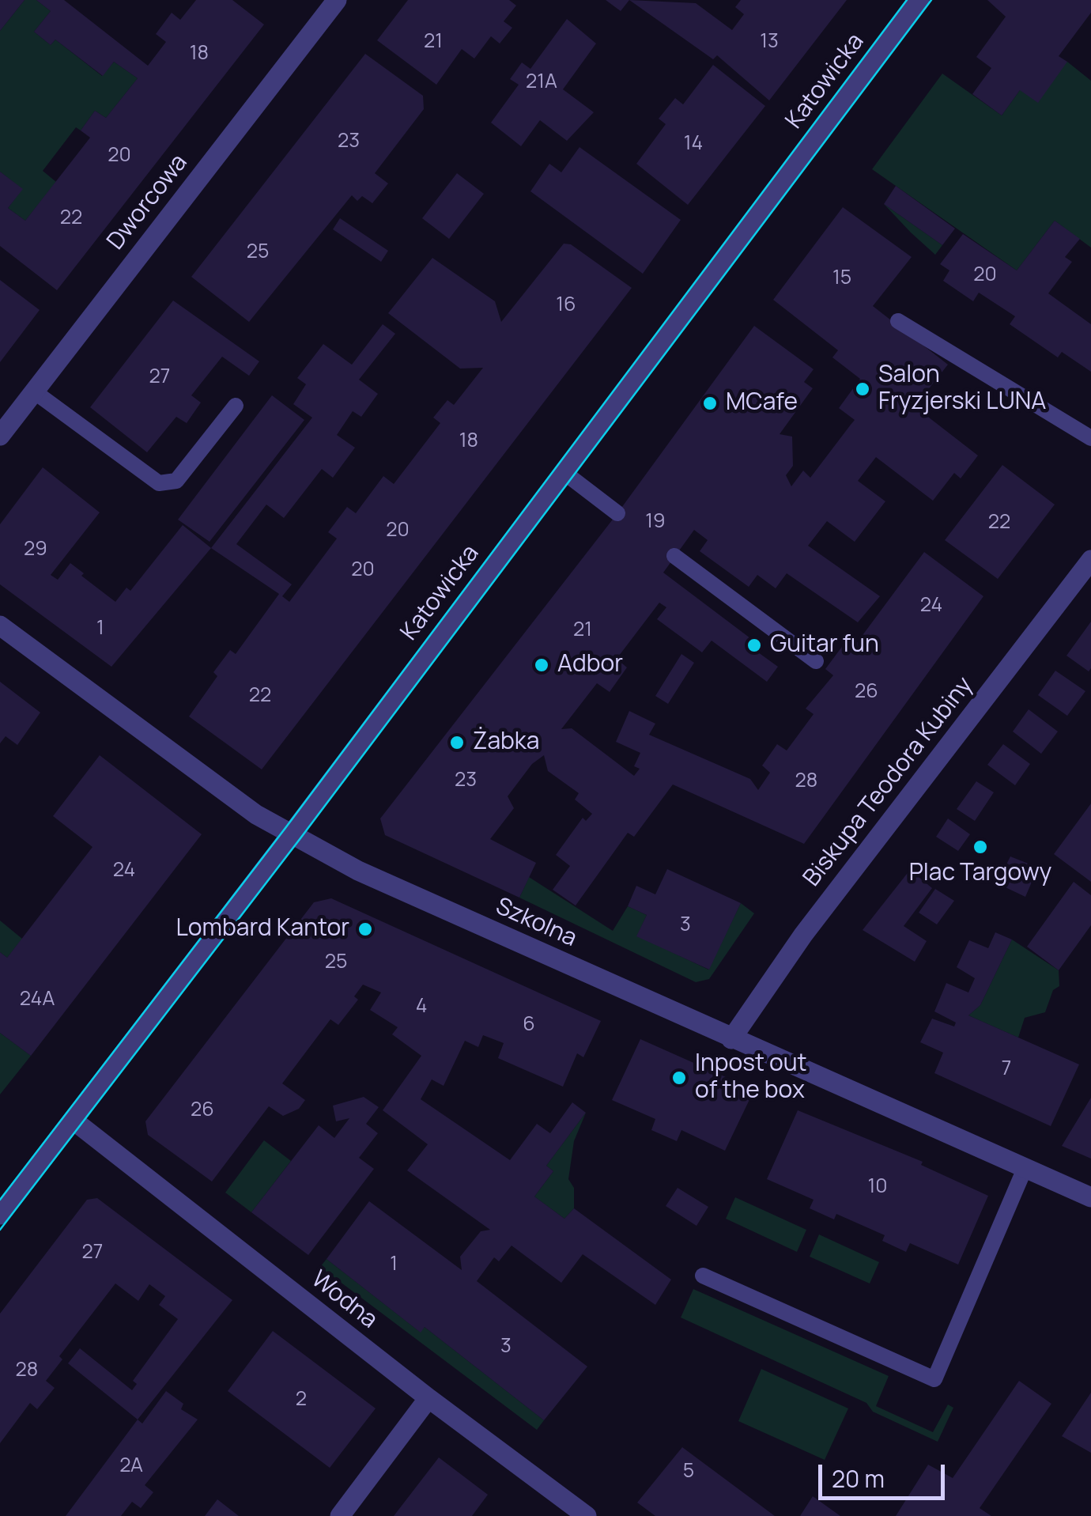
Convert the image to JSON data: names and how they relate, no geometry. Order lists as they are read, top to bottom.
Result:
{
  "streets": {
    "street": [
      "Katowicka",
      "Dworcowa",
      "Biskupa Teodora Kubiny",
      "Szkolna",
      "Wodna"
    ]
  },
  "crossings": [
    ["Katowicka", "Szkolna"],
    ["Katowicka", "Wodna"],
    ["Biskupa Teodora Kubiny", "Szkolna"]
  ],
  "places": [
    "Salon Fryzjerski LUNA",
    "MCafe",
    "Guitar fun",
    "Adbor",
    "Żabka",
    "Plac Targowy",
    "Lombard Kantor",
    "Inpost out of the box"
  ],
  "house_numbers": [
    "21",
    "13",
    "18",
    "21A",
    "23",
    "14",
    "20",
    "22",
    "25",
    "20",
    "15",
    "16",
    "27",
    "18",
    "19",
    "22",
    "20",
    "29",
    "20",
    "24",
    "1",
    "21",
    "26",
    "22",
    "23",
    "28",
    "24",
    "3",
    "25",
    "24A",
    "4",
    "6",
    "7",
    "26",
    "10",
    "27",
    "1",
    "3",
    "28",
    "2",
    "2A",
    "5"
  ],
  "scale_bar": "20 m"
}
